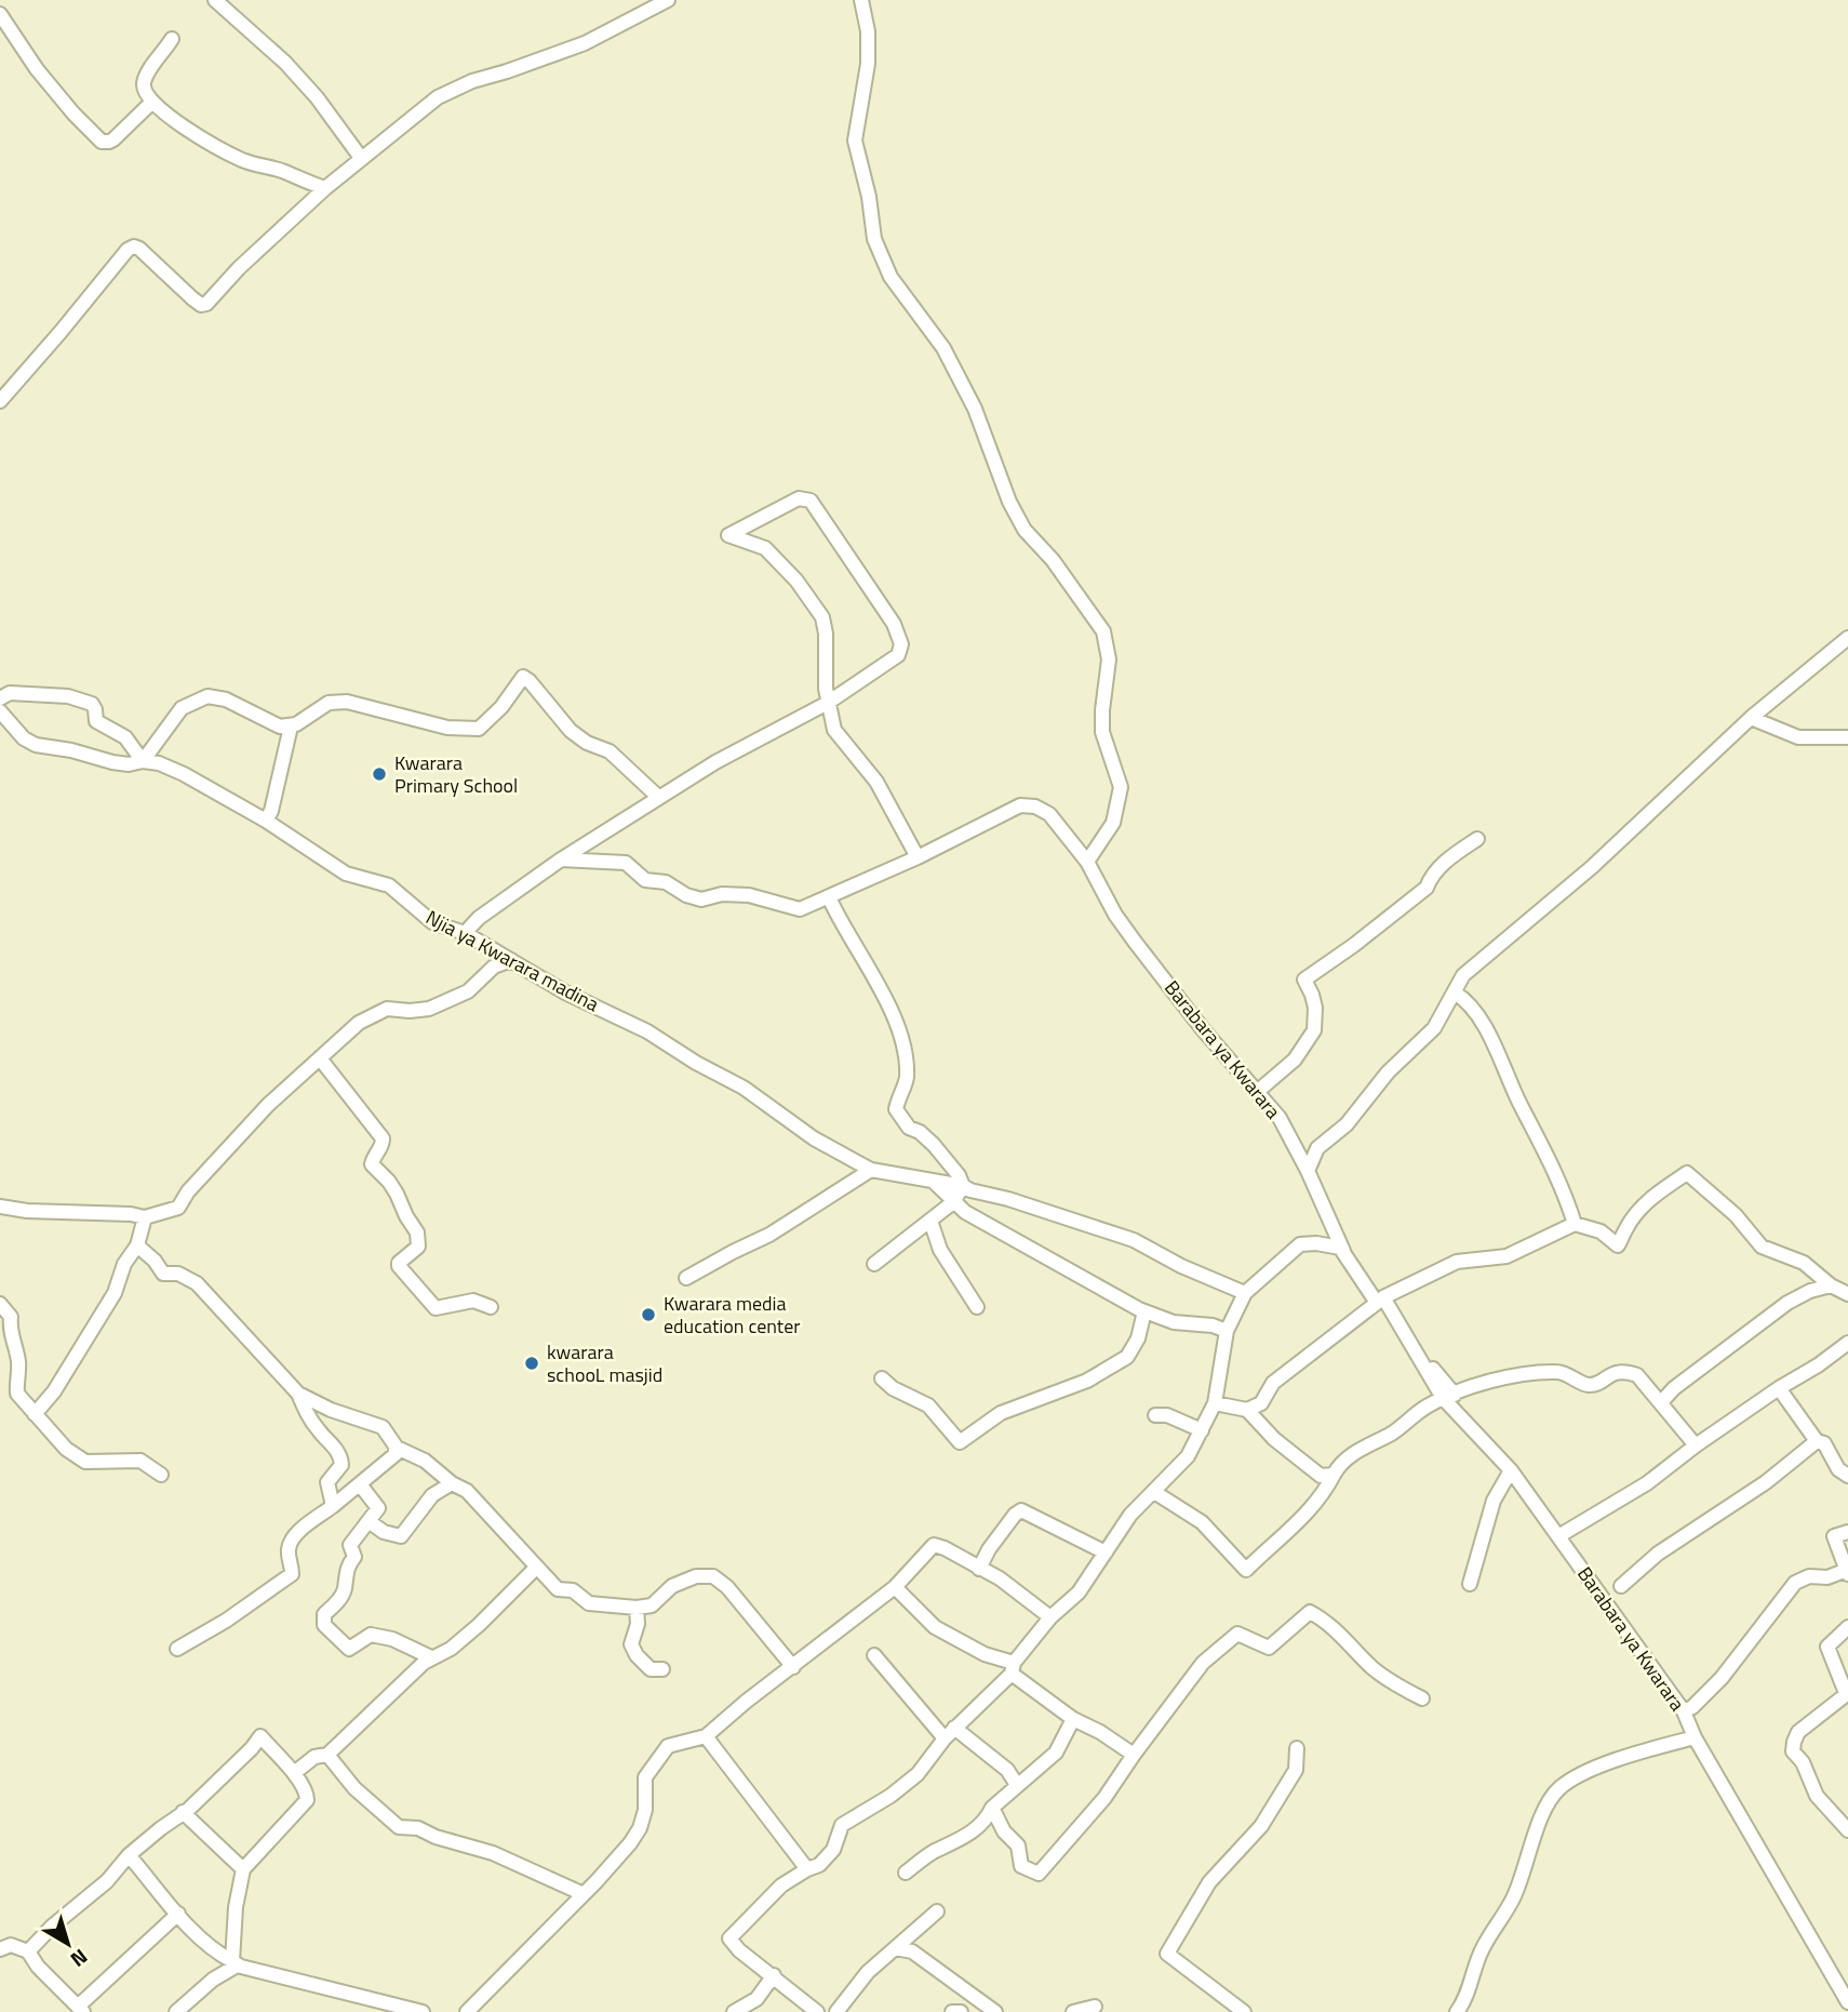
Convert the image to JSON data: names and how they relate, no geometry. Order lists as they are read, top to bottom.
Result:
{
  "streets": {
    "street": ["Njia ya Kwarara madina", "Barabara ya Kwarara"]
  },
  "places": ["Kwarara Primary School", "Kwarara media education center", "kwarara schooL masjid"],
  "north": "bottom right"
}
